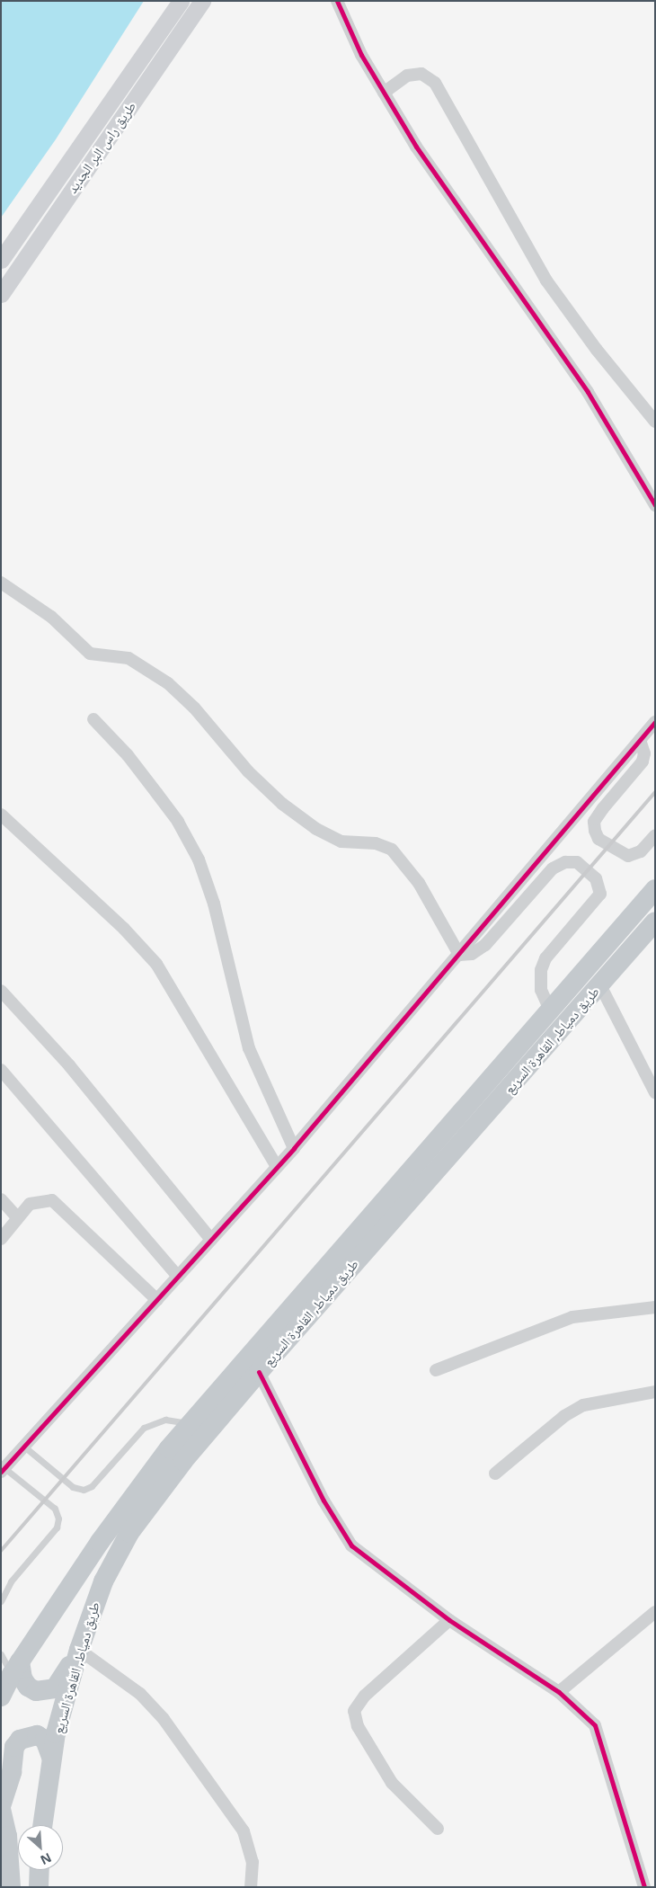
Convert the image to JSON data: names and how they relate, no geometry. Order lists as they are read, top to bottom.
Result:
{
  "streets": {
    "highway": ["طريق دمياط, القاهرة السريع"],
    "main road": ["طريق راس البر الجديد"]
  },
  "north": "bottom right"
}
